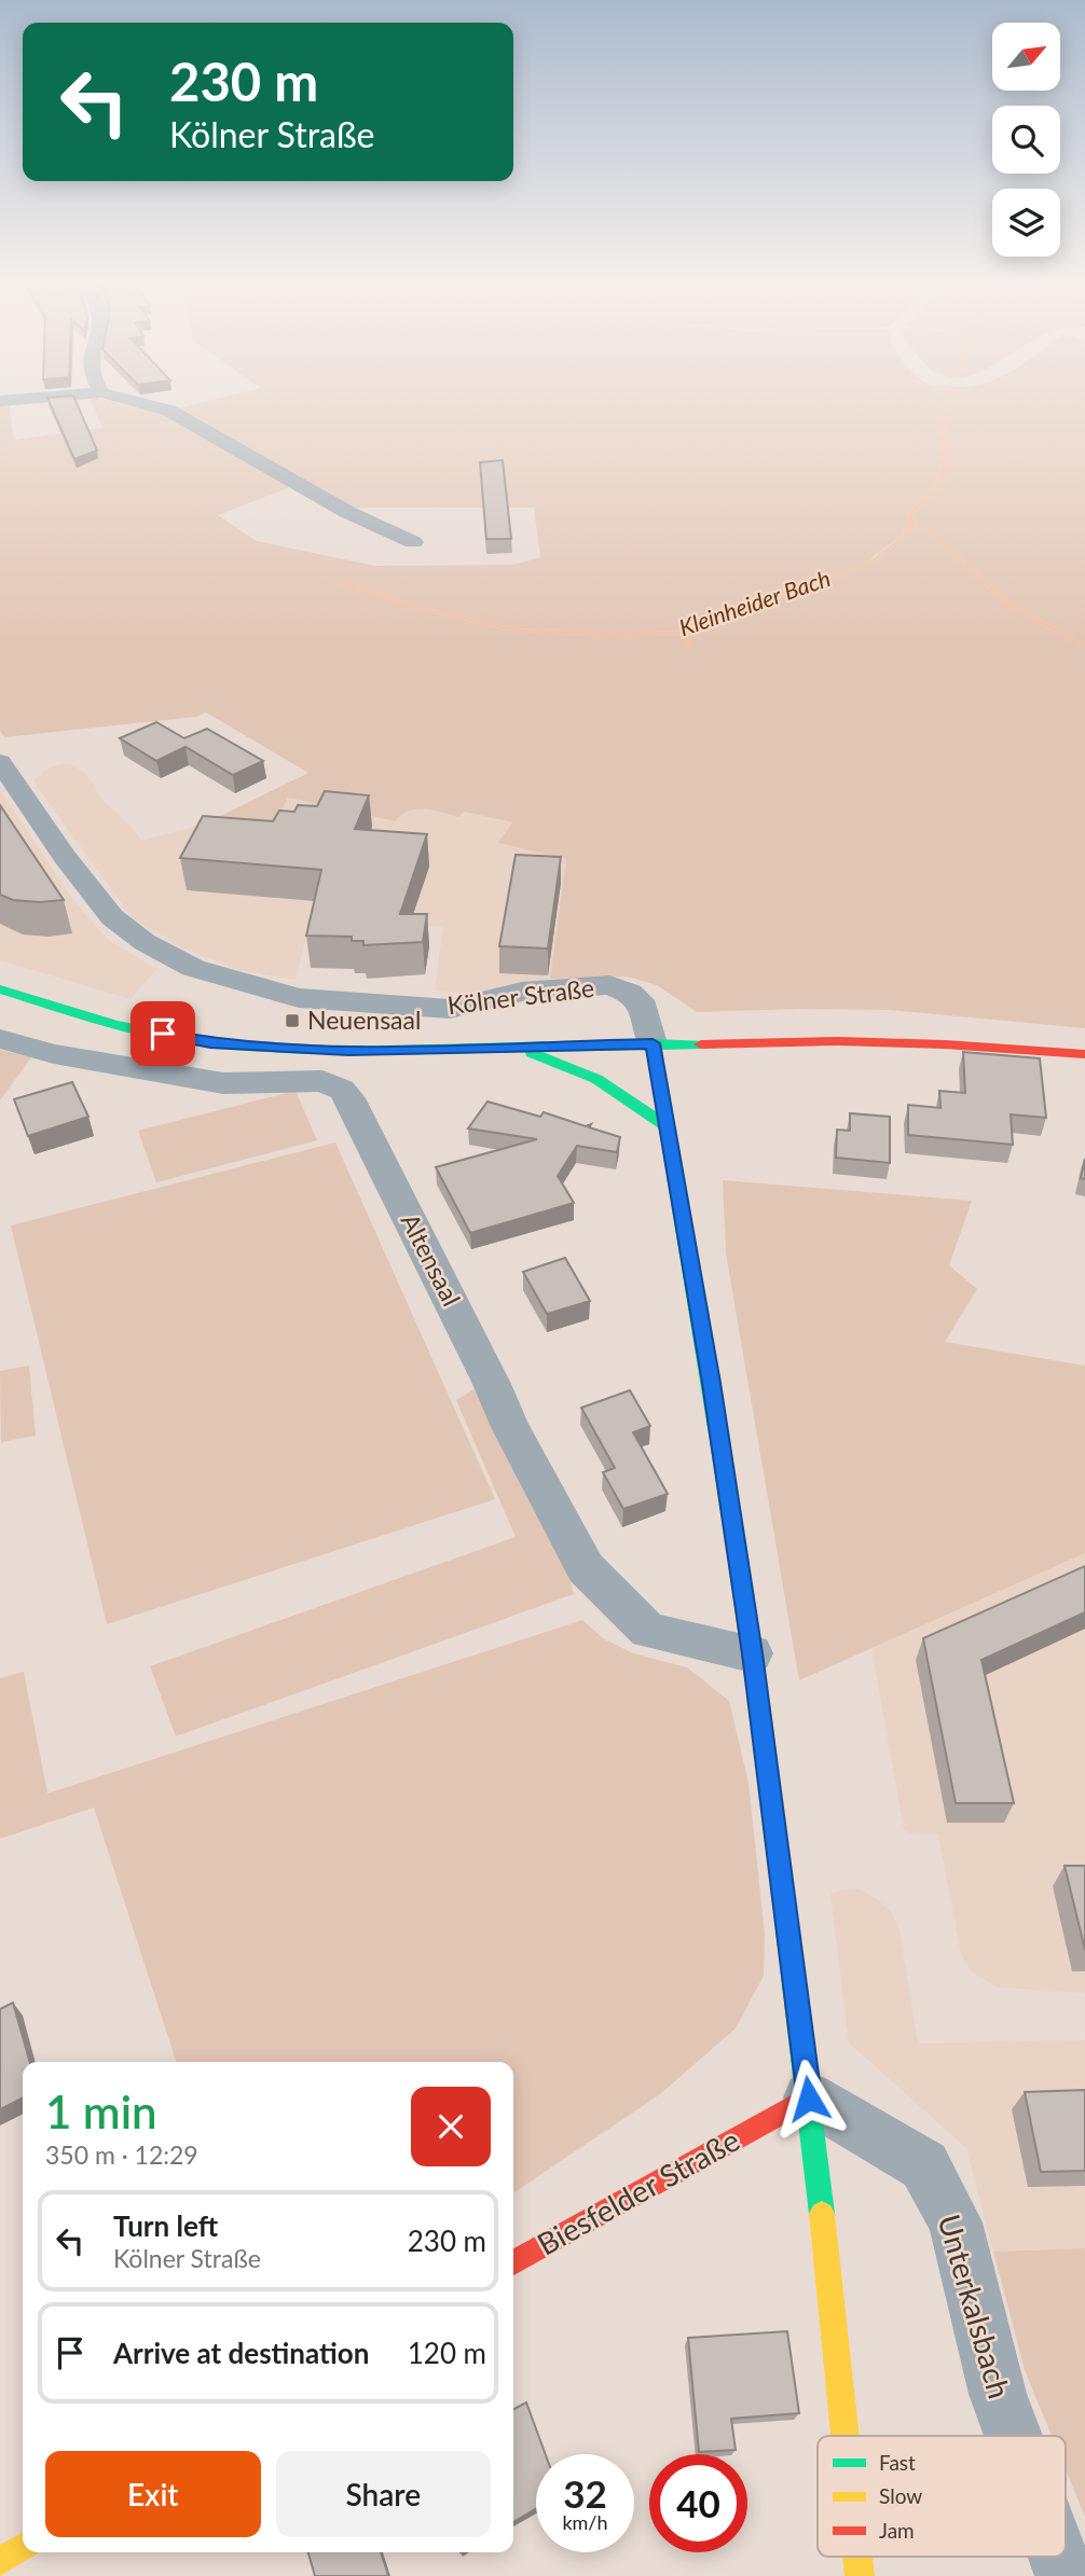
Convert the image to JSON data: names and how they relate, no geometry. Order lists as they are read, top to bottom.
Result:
{
  "streets": {
    "street": [
      "Kölner Straße",
      "Altensaal",
      "Biesfelder Straße",
      "Unterkalsbach"
    ]
  },
  "crossings": [
    ["Biesfelder Straße", "Unterkalsbach"]
  ],
  "water": ["Kleinheider Bach"],
  "places": {
    "transit": ["Neuensaal"]
  },
  "legend": ["Fast", "Slow", "Jam"],
  "north": "top right",
  "page": {
    "turn": ["230 m", "Kölner Straße"],
    "heading": ["1 min", "350 m · 12:29"],
    "list": [
      {
        "name": "Turn left",
        "note": "Kölner Straße",
        "value": "230 m"
      },
      {
        "name": "Arrive at destination",
        "value": "120 m"
      }
    ],
    "buttons": ["Exit", "Share"],
    "speed": "32 km/h",
    "limit": "40"
  }
}
